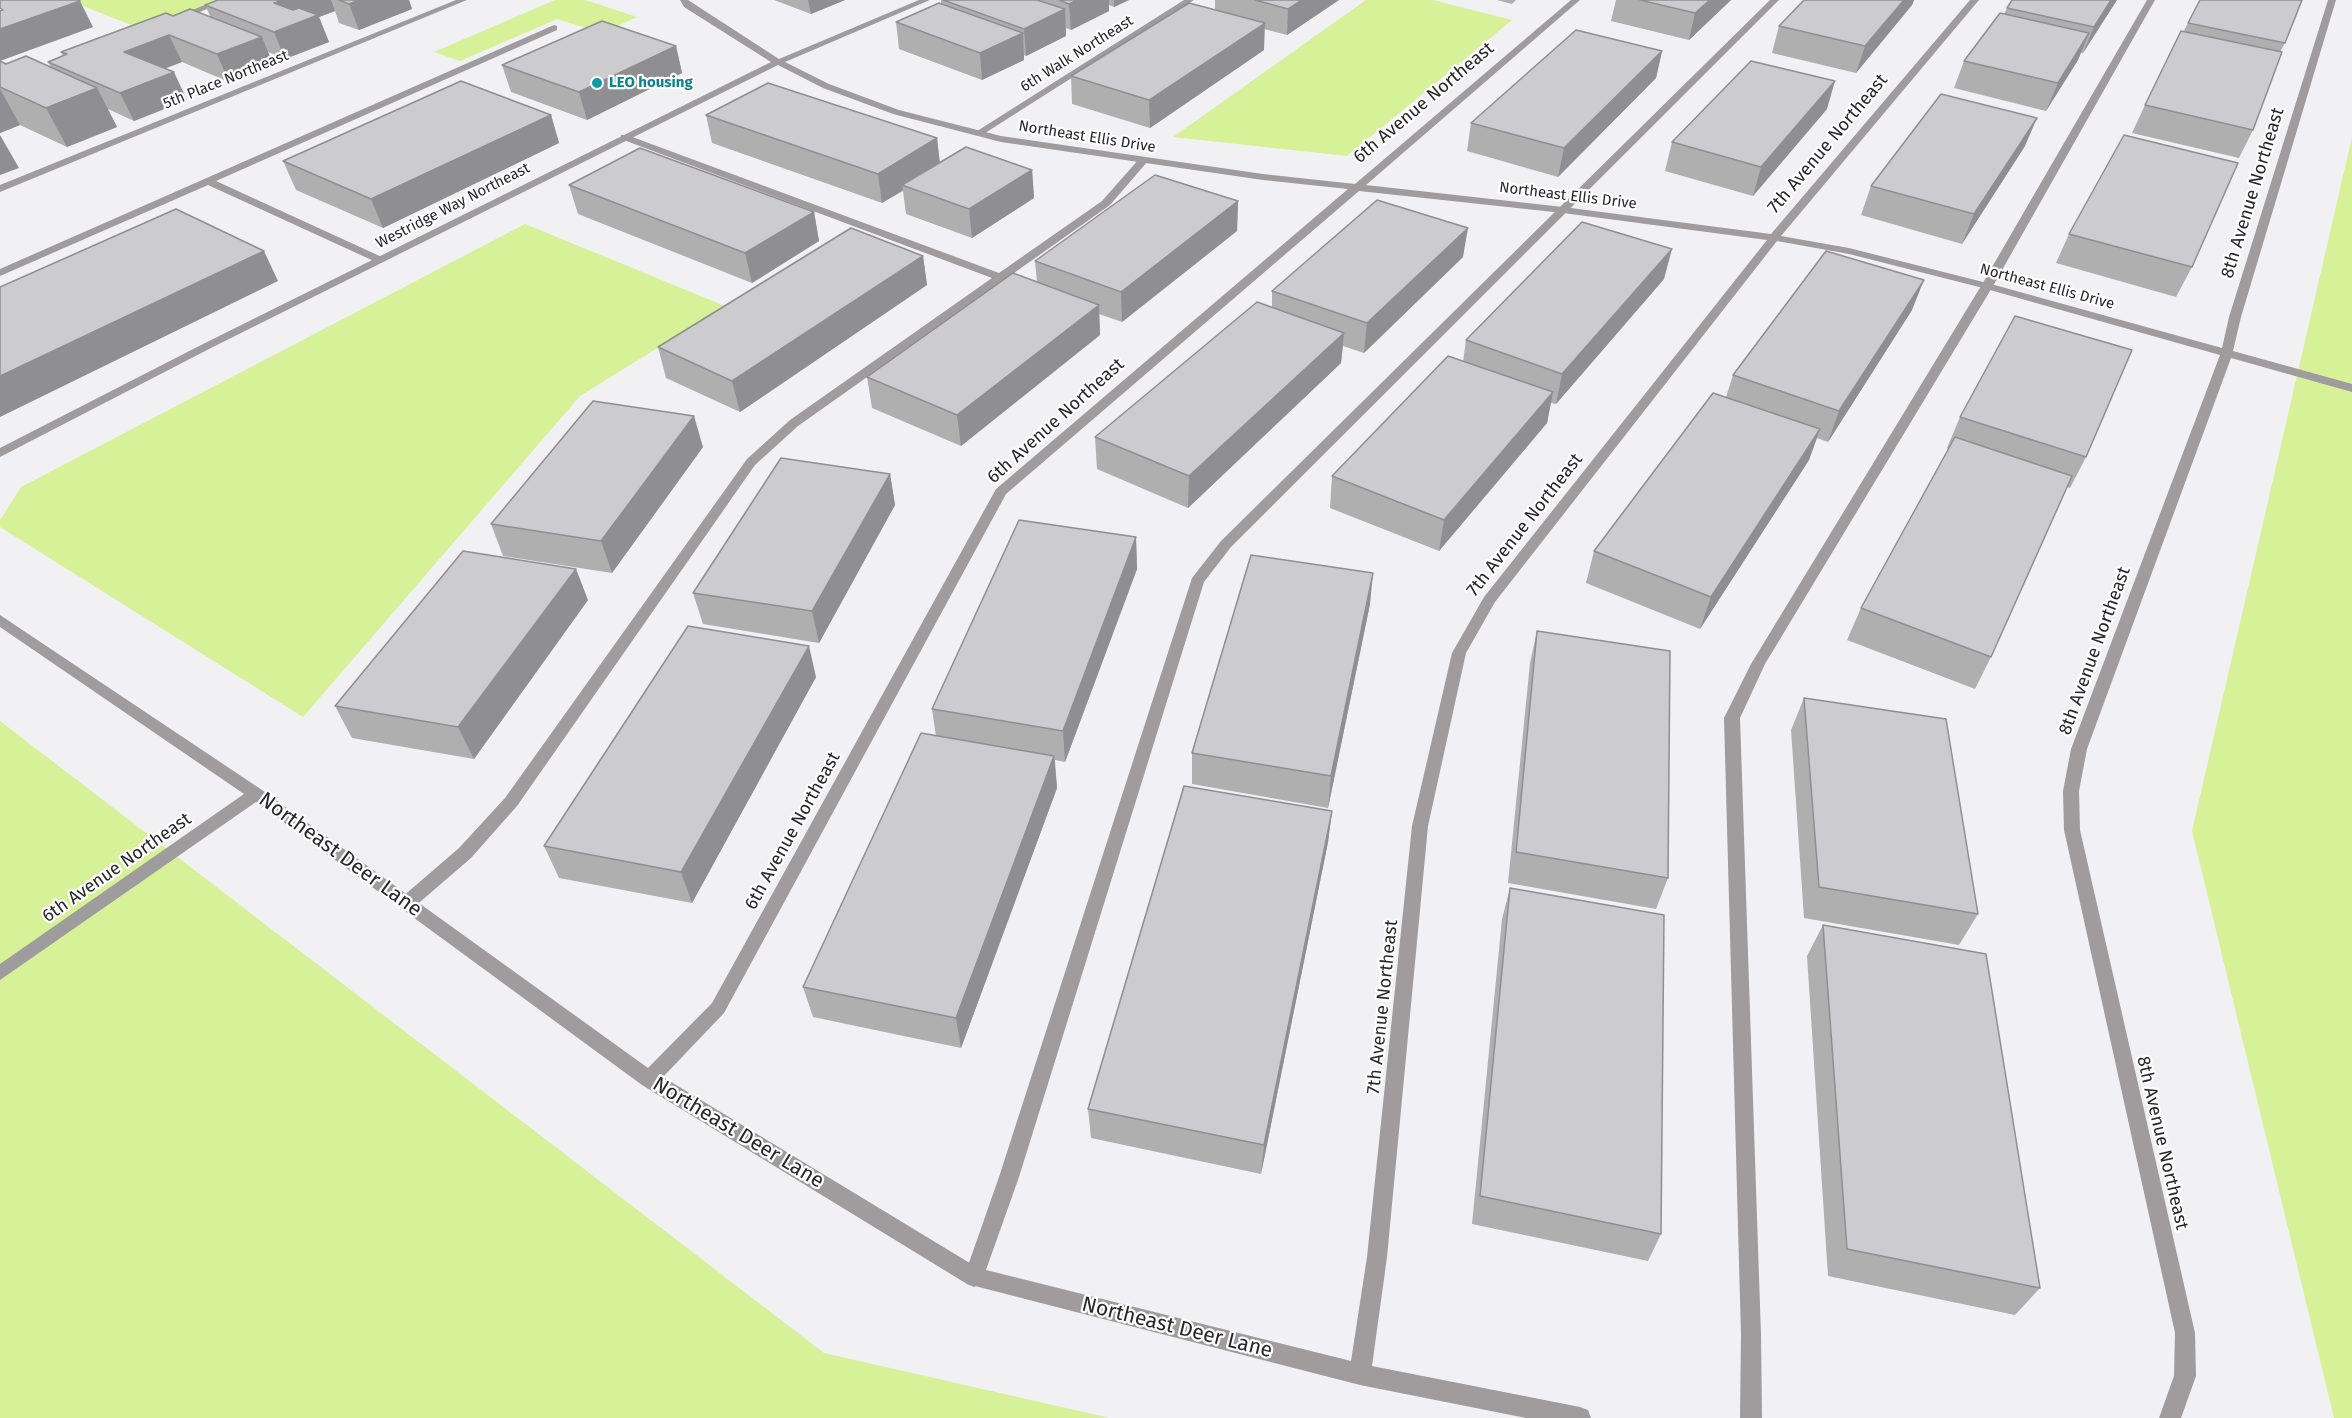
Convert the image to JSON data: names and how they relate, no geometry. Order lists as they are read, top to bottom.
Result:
{
  "streets": {
    "street": [
      "6th Walk Northeast",
      "5th Place Northeast",
      "6th Avenue Northeast",
      "Northeast Ellis Drive",
      "7th Avenue Northeast",
      "8th Avenue Northeast",
      "Westridge Way Northeast",
      "Northeast Deer Lane"
    ]
  },
  "crossings": [
    ["6th Walk Northeast", "Northeast Ellis Drive"],
    ["6th Avenue Northeast", "Northeast Ellis Drive"],
    ["6th Avenue Northeast", "Northeast Deer Lane"],
    ["Northeast Ellis Drive", "7th Avenue Northeast"],
    ["Northeast Ellis Drive", "8th Avenue Northeast"],
    ["Northeast Ellis Drive", "Westridge Way Northeast"],
    ["7th Avenue Northeast", "Northeast Deer Lane"]
  ],
  "places": ["LEO housing"]
}
